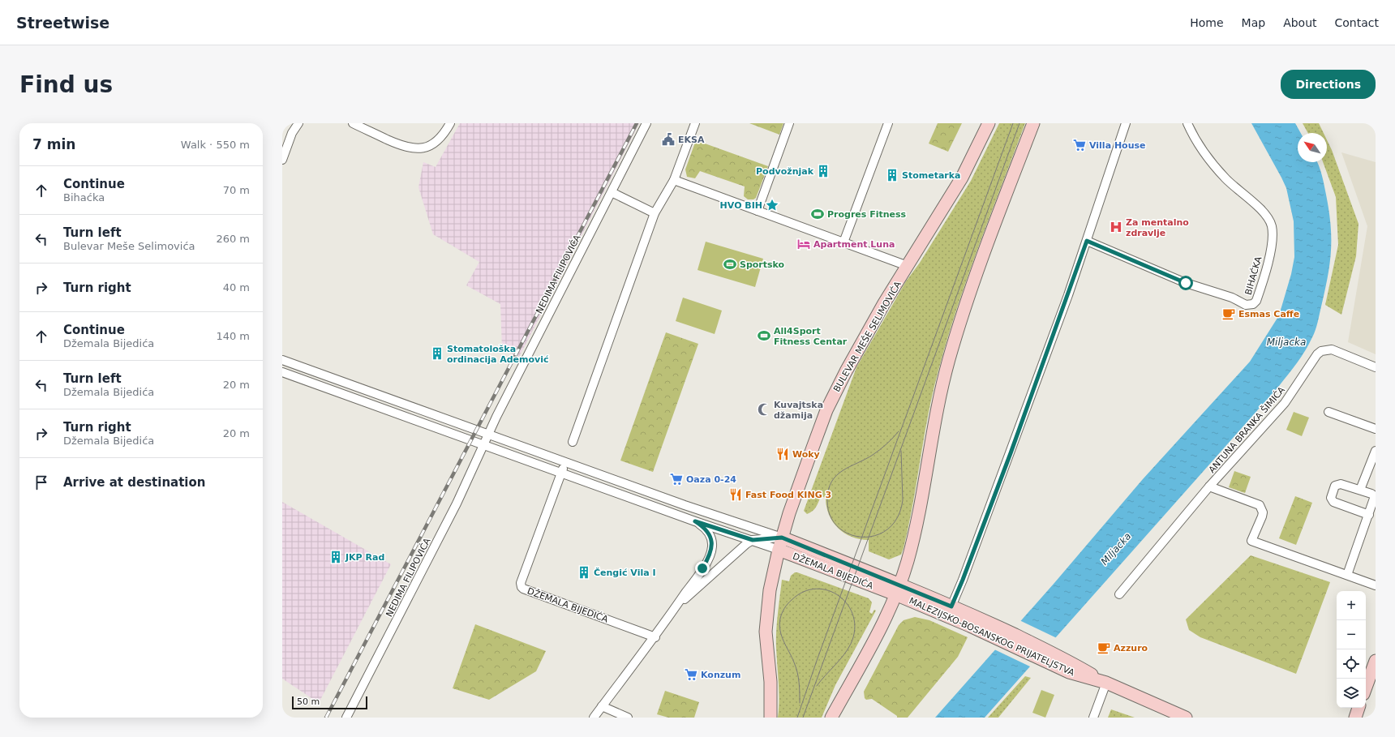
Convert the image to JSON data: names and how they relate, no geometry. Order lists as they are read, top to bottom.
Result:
{
  "streets": {
    "main road": ["BULEVAR MEŠE SELIMOVIĆA", "DŽEMALA BIJEDIĆA", "MALEZIJSKO-BOSANSKOG PRIJATELJSTVA"],
    "street": ["NEDIMA FILIPOVIĆA", "BIHAĆKA", "ANTUNA BRANKA ŠIMIĆA"]
  },
  "crossings": [
    ["NEDIMA FILIPOVIĆA", "DŽEMALA BIJEDIĆA"],
    ["BULEVAR MEŠE SELIMOVIĆA", "DŽEMALA BIJEDIĆA"],
    ["DŽEMALA BIJEDIĆA", "MALEZIJSKO-BOSANSKOG PRIJATELJSTVA"]
  ],
  "water": ["Miljacka"],
  "places": {
    "public building": ["EKSA"],
    "supermarket": ["Villa House", "Oaza 0-24", "Konzum"],
    "building": [
      "Podvožnjak",
      "Stometarka",
      "Stomatološka ordinacija Ademović",
      "JKP Rad",
      "Čengić Vila I"
    ],
    "place": ["HVO BIH"],
    "sports": ["Progres Fitness", "Sportsko", "All4Sport Fitness Centar"],
    "hospital": ["Za mentalno zdravlje"],
    "hotel": ["Apartment Luna"],
    "cafe": ["Esmas Caffe", "Azzuro"],
    "mosque": ["Kuvajtska džamija"],
    "restaurant": ["Woky", "Fast Food KING 3"]
  },
  "scale_bar": "50 m",
  "north": "top left",
  "page": {
    "header": "Streetwise",
    "nav": [
      "Home",
      "Map",
      "About",
      "Contact"
    ],
    "buttons": "Directions",
    "title": "Find us",
    "heading": ["7 min", "Walk · 550 m"],
    "list": [
      ["Continue", "Bihaćka", "70 m"],
      ["Turn left", "Bulevar Meše Selimovića", "260 m"],
      ["Turn right", "40 m"],
      ["Continue", "Džemala Bijedića", "140 m"],
      ["Turn left", "Džemala Bijedića", "20 m"],
      ["Turn right", "Džemala Bijedića", "20 m"],
      "Arrive at destination"
    ],
    "map_buttons": ["+", "−"],
    "scale": "50 m"
  }
}
